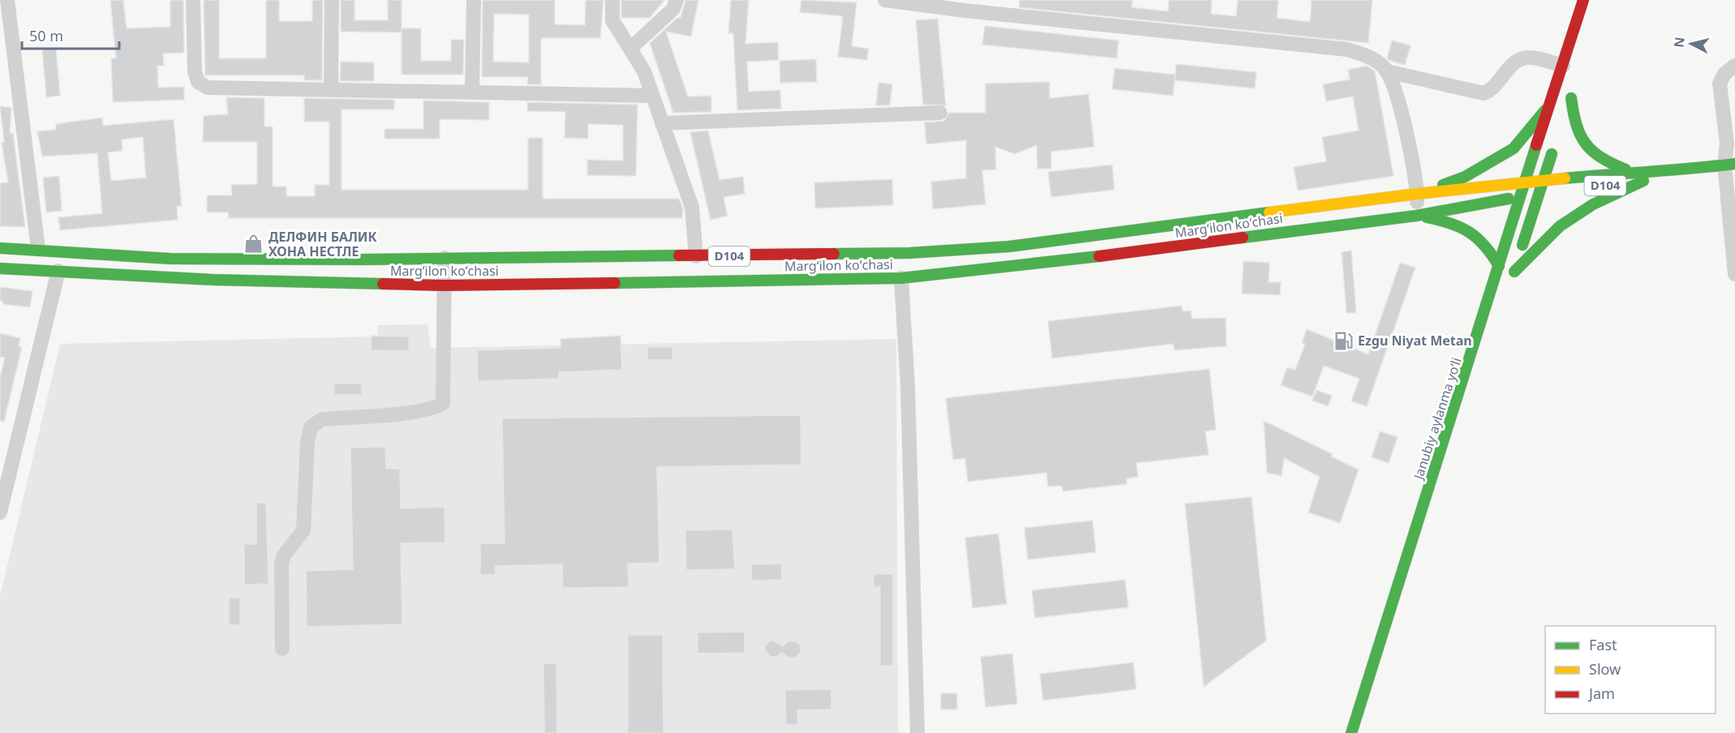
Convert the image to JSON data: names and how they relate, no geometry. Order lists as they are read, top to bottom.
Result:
{
  "streets": {
    "main road": ["D104", "Margʻilon koʻchasi", "Janubiy aylanma yoʻli"]
  },
  "crossings": [
    ["Margʻilon koʻchasi", "Janubiy aylanma yoʻli"]
  ],
  "places": {
    "shop": ["ДЕЛФИН БАЛИК ХОНА НЕСТЛЕ"],
    "fuel station": ["Ezgu Niyat Metan"]
  },
  "legend": ["Fast", "Slow", "Jam"],
  "scale_bar": "50 m",
  "north": "left"
}
